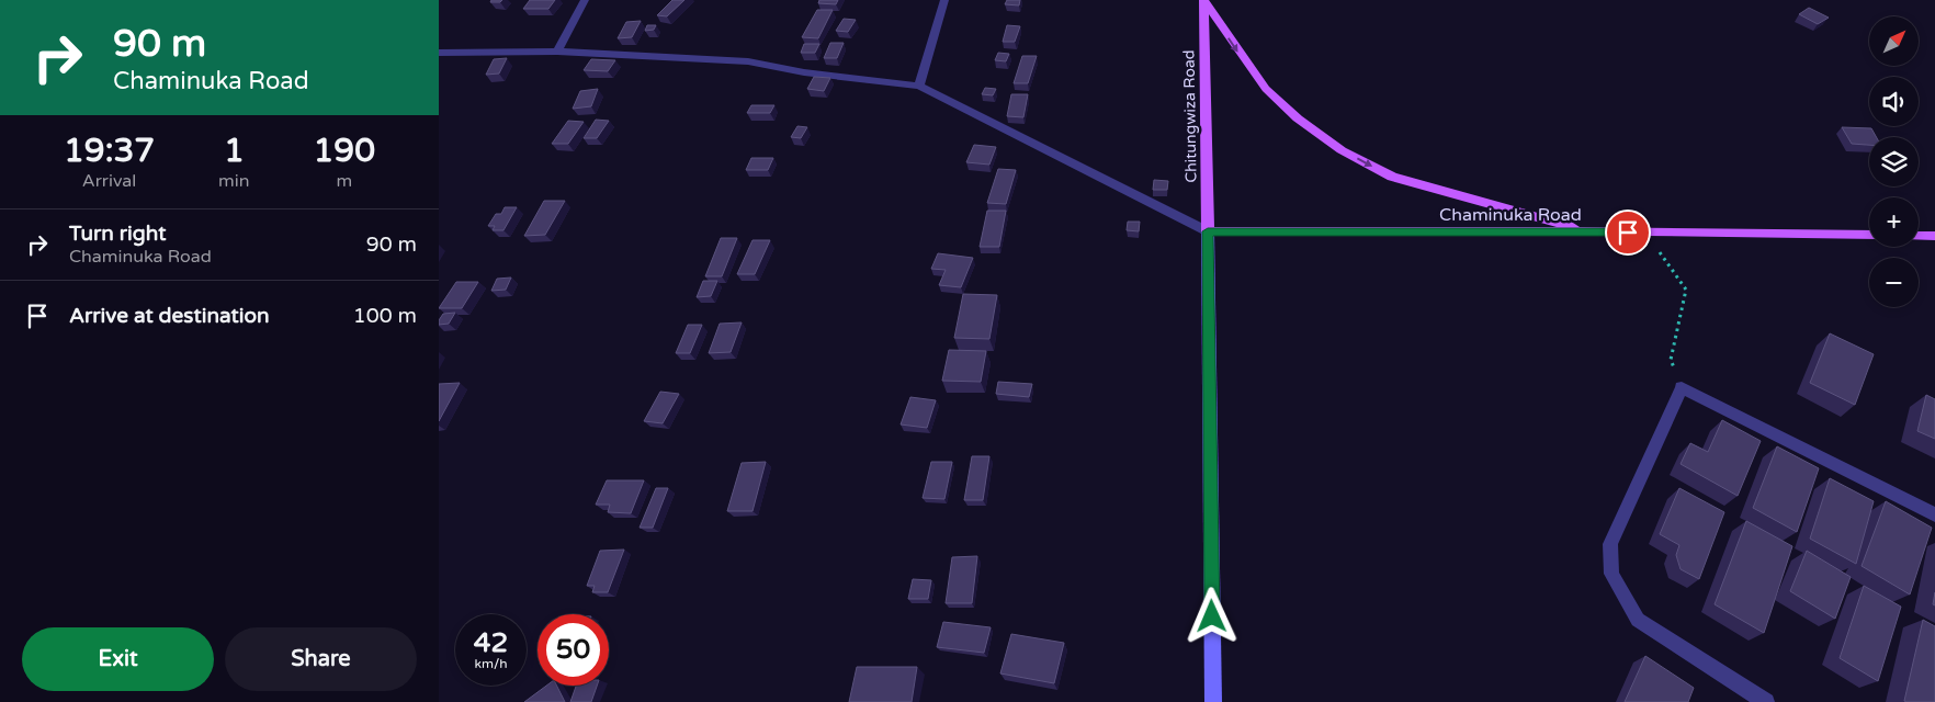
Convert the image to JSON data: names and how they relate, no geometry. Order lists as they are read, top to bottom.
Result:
{
  "streets": {
    "main road": ["Chitungwiza Road", "Chaminuka Road"]
  },
  "crossings": [
    ["Chitungwiza Road", "Chaminuka Road"]
  ],
  "north": "top right",
  "page": {
    "turn": ["90 m", "Chaminuka Road"],
    "map_buttons": ["+", "−"],
    "eta": [
      "19:37",
      "Arrival",
      "1",
      "min",
      "190",
      "m"
    ],
    "list": [
      {
        "name": "Turn right",
        "note": "Chaminuka Road",
        "value": "90 m"
      },
      {
        "name": "Arrive at destination",
        "value": "100 m"
      }
    ],
    "speed": "42 km/h",
    "limit": "50",
    "buttons": ["Exit", "Share"]
  }
}
